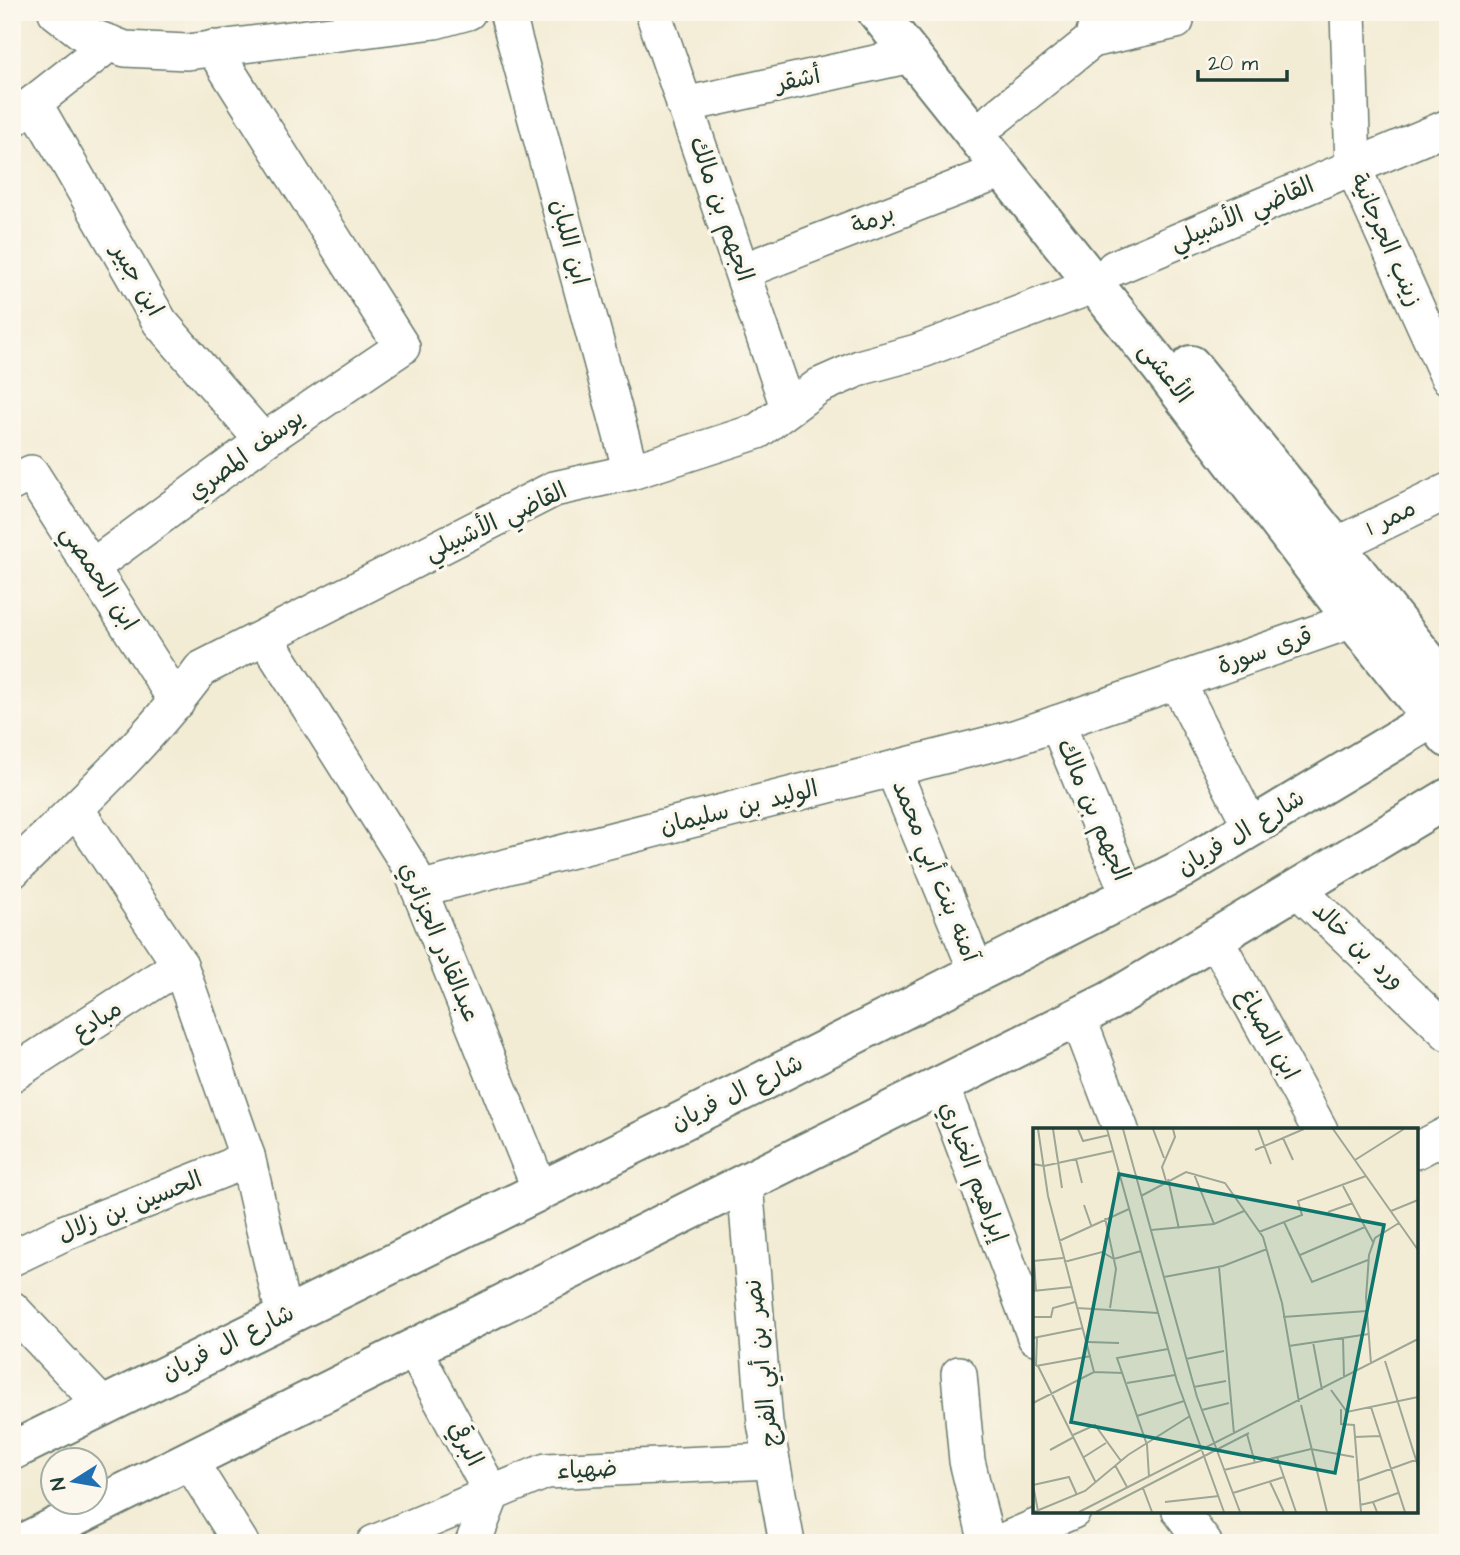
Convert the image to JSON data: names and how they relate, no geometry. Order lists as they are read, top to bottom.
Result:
{
  "streets": {
    "main road": ["الأعشى", "شارع ال فريان"],
    "street": [
      "أشقر",
      "الجهم بن مالك",
      "القاضي الأشبيلي",
      "برمة",
      "زينب الجرجانية",
      "ابن اللبان",
      "ابن جبير",
      "يوسف المصري",
      "ممر 1",
      "ابن الحمصي",
      "قرى سورة",
      "الوليد بن سليمان",
      "آمنه بنت أبي محمد",
      "عبدالقادر الجزائري",
      "ورد بن خالد",
      "مبادع",
      "ابن الصباغ",
      "إبراهيم الخياري",
      "الحسين بن زلال",
      "نصر بن أبي الفرج",
      "البرقي",
      "ضهياء"
    ]
  },
  "crossings": [
    ["أشقر", "الجهم بن مالك"],
    ["أشقر", "الأعشى"],
    ["الجهم بن مالك", "القاضي الأشبيلي"],
    ["الجهم بن مالك", "برمة"],
    ["الجهم بن مالك", "قرى سورة"],
    ["الجهم بن مالك", "الوليد بن سليمان"],
    ["الجهم بن مالك", "شارع ال فريان"],
    ["القاضي الأشبيلي", "زينب الجرجانية"],
    ["القاضي الأشبيلي", "ابن اللبان"],
    ["القاضي الأشبيلي", "الأعشى"],
    ["القاضي الأشبيلي", "ابن الحمصي"],
    ["القاضي الأشبيلي", "عبدالقادر الجزائري"],
    ["برمة", "الأعشى"],
    ["ابن جبير", "يوسف المصري"],
    ["الأعشى", "ممر 1"],
    ["الأعشى", "قرى سورة"],
    ["الأعشى", "شارع ال فريان"],
    ["يوسف المصري", "ابن الحمصي"],
    ["قرى سورة", "الوليد بن سليمان"],
    ["الوليد بن سليمان", "آمنه بنت أبي محمد"],
    ["الوليد بن سليمان", "عبدالقادر الجزائري"],
    ["شارع ال فريان", "آمنه بنت أبي محمد"],
    ["شارع ال فريان", "عبدالقادر الجزائري"],
    ["نصر بن أبي الفرج", "ضهياء"],
    ["البرقي", "ضهياء"]
  ],
  "scale_bar": "20 m",
  "north": "left"
}
